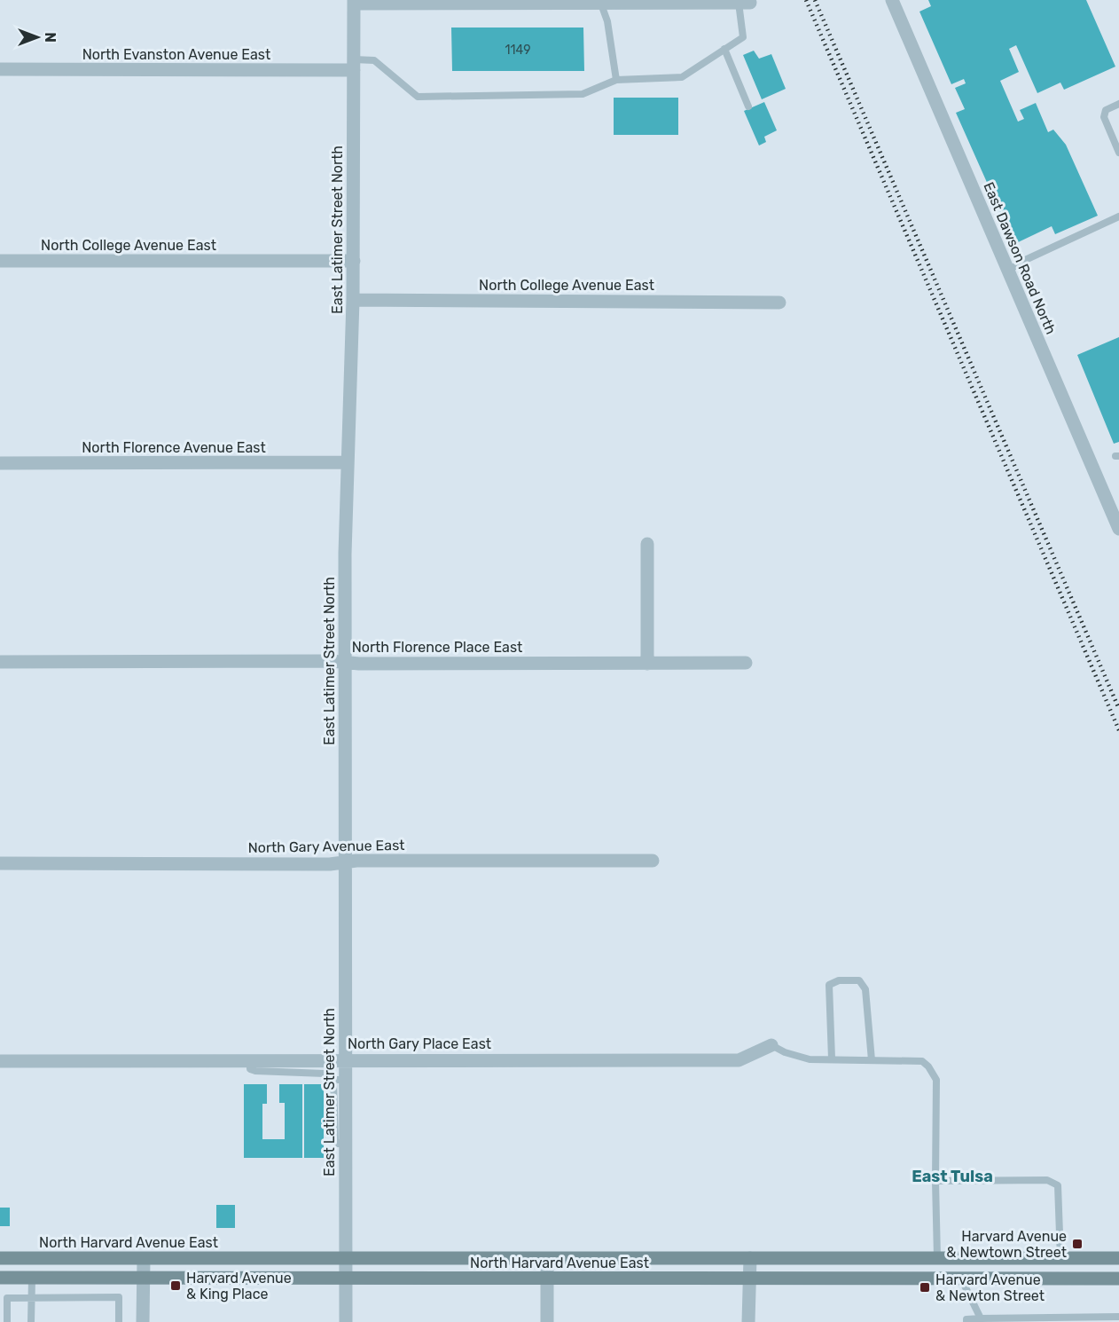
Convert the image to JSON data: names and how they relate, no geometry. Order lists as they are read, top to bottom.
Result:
{
  "streets": {
    "main road": ["North Harvard Avenue East"],
    "street": [
      "North Evanston Avenue East",
      "East Latimer Street North",
      "North College Avenue East",
      "East Dawson Road North",
      "North Florence Avenue East",
      "North Florence Place East",
      "North Gary Avenue East",
      "North Gary Place East"
    ]
  },
  "crossings": [
    ["North Evanston Avenue East", "East Latimer Street North"],
    ["East Latimer Street North", "North College Avenue East"],
    ["East Latimer Street North", "North Florence Avenue East"],
    ["East Latimer Street North", "North Florence Place East"],
    ["East Latimer Street North", "North Gary Avenue East"],
    ["East Latimer Street North", "North Gary Place East"],
    ["East Latimer Street North", "North Harvard Avenue East"]
  ],
  "districts": ["East Tulsa"],
  "places": {
    "transit": ["Harvard Avenue & Newtown Street", "Harvard Avenue & King Place", "Harvard Avenue & Newton Street"]
  },
  "house_numbers": ["1149"],
  "north": "right"
}
